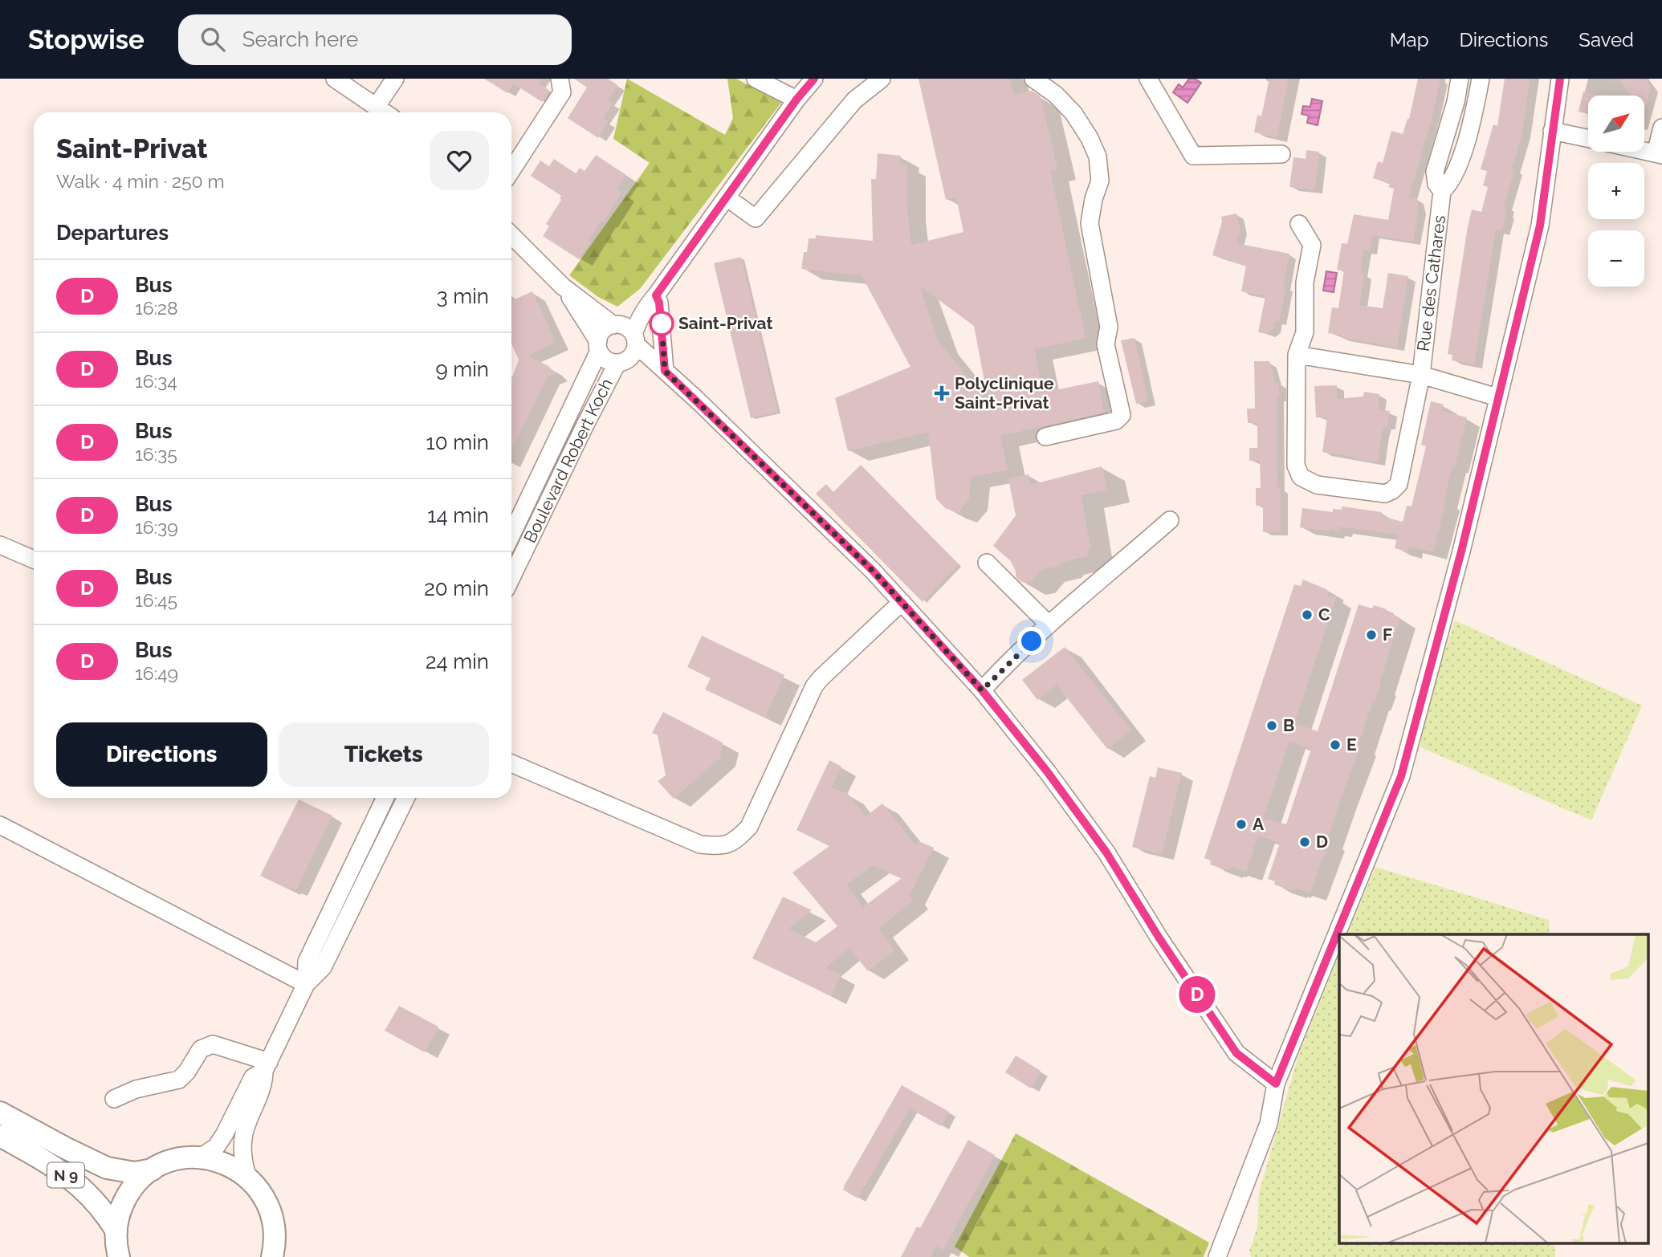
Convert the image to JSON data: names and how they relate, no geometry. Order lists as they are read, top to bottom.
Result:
{
  "streets": {
    "main road": ["N 9"],
    "street": ["Rue des Cathares", "Boulevard Robert Koch"]
  },
  "places": {
    "other": [
      "Saint-Privat",
      "C",
      "F",
      "B",
      "E",
      "A",
      "D"
    ],
    "health": ["Polyclinique Saint-Privat"]
  },
  "lines": ["bus line D"],
  "north": "top right",
  "page": {
    "header": "Stopwise",
    "search": "Search here",
    "nav": ["Map", "Directions", "Saved"],
    "on_map": "D",
    "map_buttons": ["+", "−"],
    "heading": [
      ["Saint-Privat", "Walk · 4 min · 250 m"],
      "Departures"
    ],
    "list": [
      {
        "mark": "D",
        "name": "Bus",
        "note": "16:28",
        "value": "3 min"
      },
      {
        "mark": "D",
        "name": "Bus",
        "note": "16:34",
        "value": "9 min"
      },
      {
        "mark": "D",
        "name": "Bus",
        "note": "16:35",
        "value": "10 min"
      },
      {
        "mark": "D",
        "name": "Bus",
        "note": "16:39",
        "value": "14 min"
      },
      {
        "mark": "D",
        "name": "Bus",
        "note": "16:45",
        "value": "20 min"
      },
      {
        "mark": "D",
        "name": "Bus",
        "note": "16:49",
        "value": "24 min"
      }
    ],
    "buttons": ["Directions", "Tickets"]
  }
}
